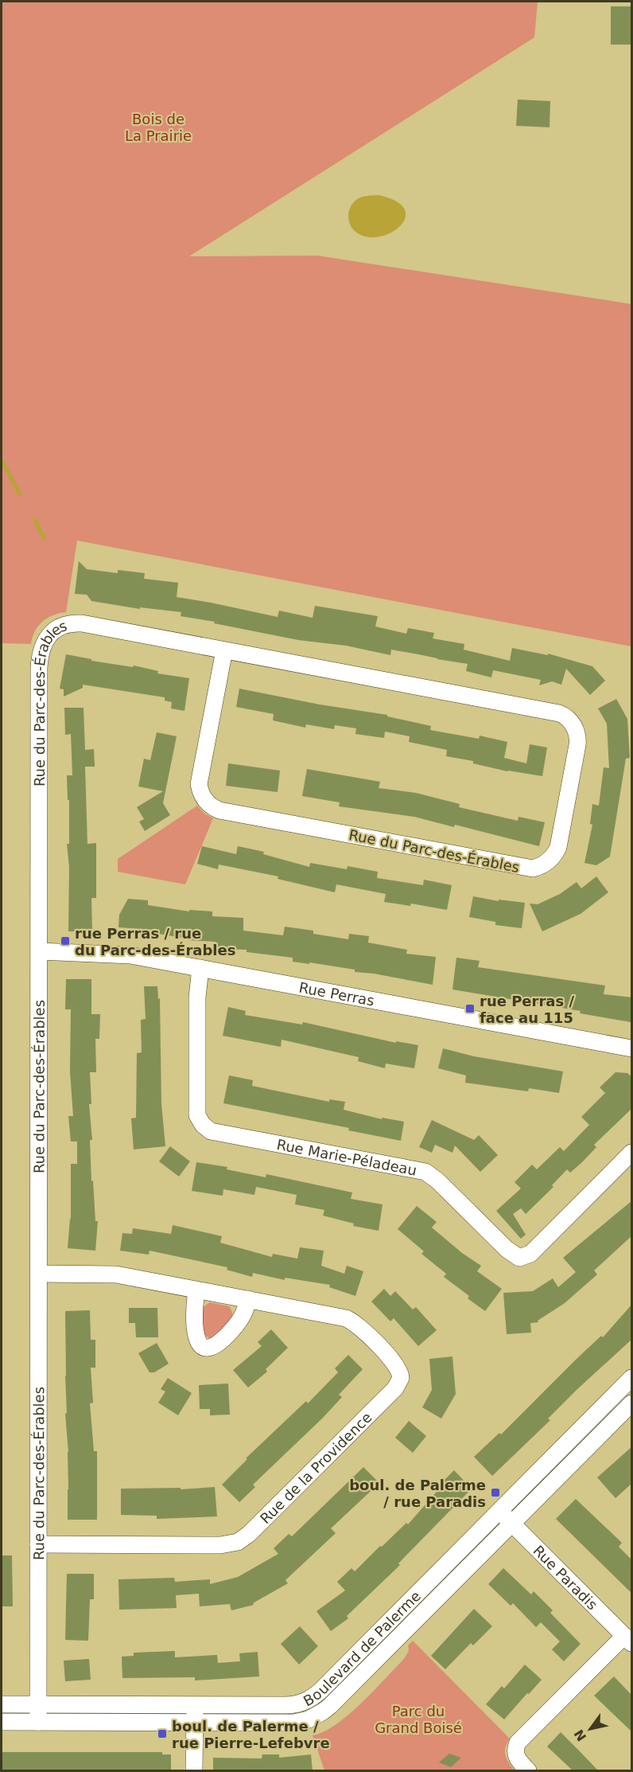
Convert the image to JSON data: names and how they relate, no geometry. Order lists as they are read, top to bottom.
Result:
{
  "streets": {
    "street": [
      "Rue du Parc-des-Érables",
      "Rue Perras",
      "Rue Marie-Péladeau",
      "Rue de la Providence",
      "Rue Paradis",
      "Boulevard de Palerme"
    ]
  },
  "crossings": [
    ["Rue du Parc-des-Érables", "Rue Perras"],
    ["Rue du Parc-des-Érables", "Rue de la Providence"],
    ["Rue du Parc-des-Érables", "Boulevard de Palerme"],
    ["Rue Perras", "Rue Marie-Péladeau"],
    ["Rue Paradis", "Boulevard de Palerme"]
  ],
  "parks": ["Bois de La Prairie", "Parc du Grand Boisé"],
  "places": {
    "transit": [
      "rue Perras / rue du Parc-des-Érables",
      "rue Perras / face au 115",
      "boul. de Palerme / rue Paradis",
      "boul. de Palerme / rue Pierre-Lefebvre"
    ]
  },
  "north": "bottom left"
}
